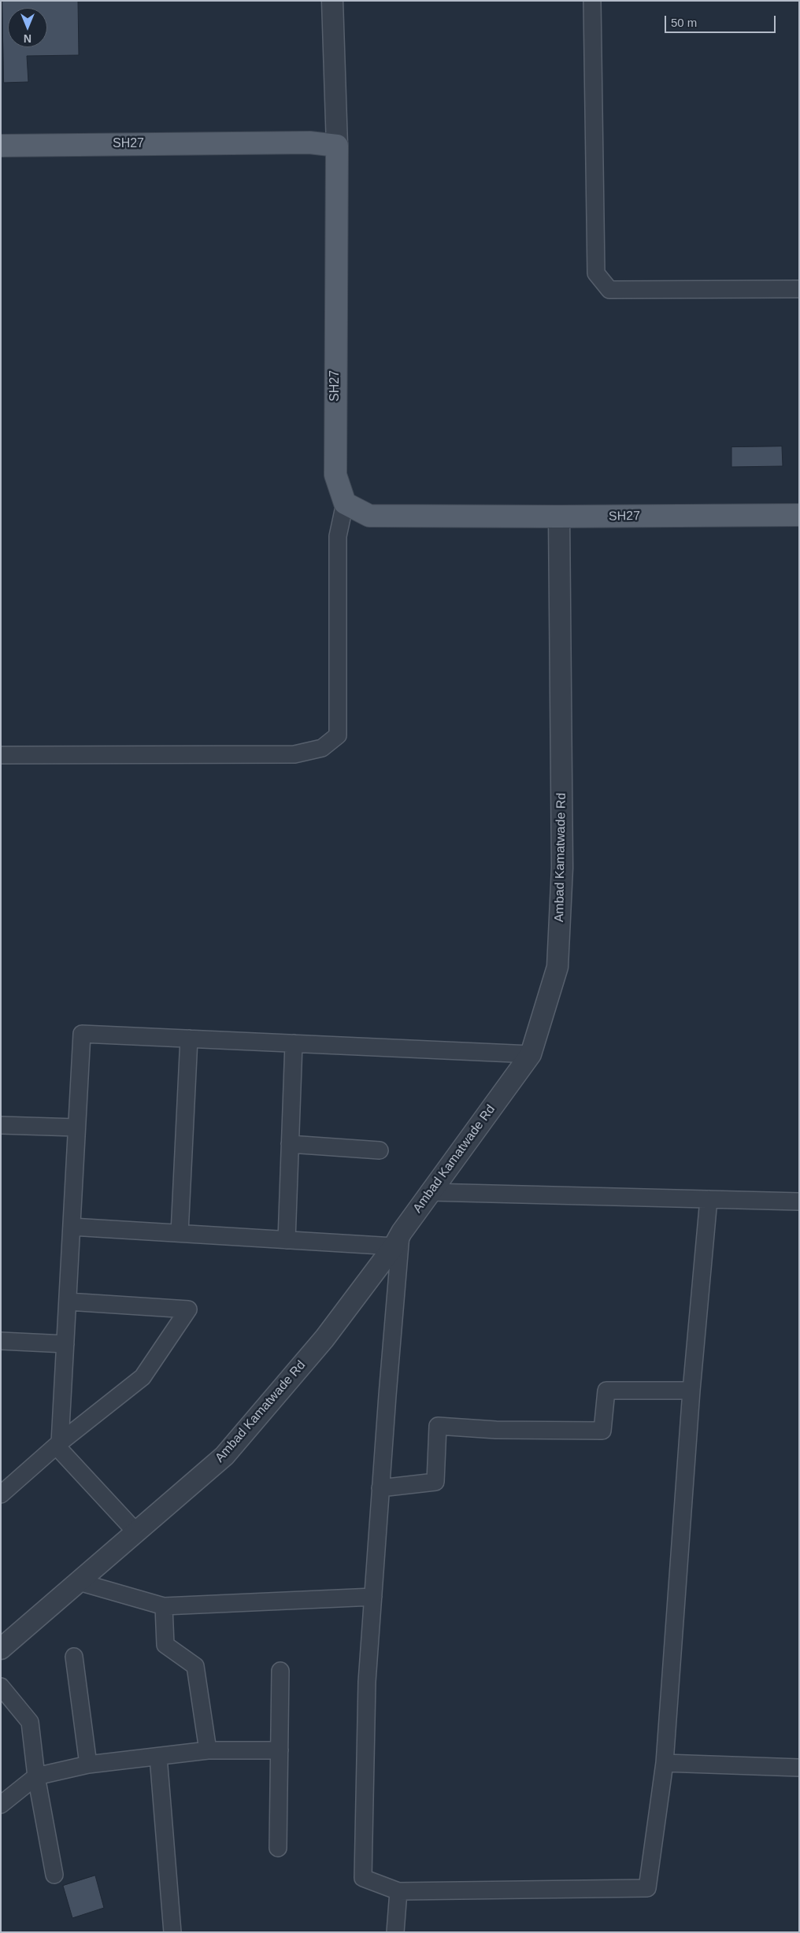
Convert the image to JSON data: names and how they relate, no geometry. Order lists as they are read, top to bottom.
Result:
{
  "streets": {
    "main road": ["SH27"],
    "street": ["Ambad Kamatwade Rd"]
  },
  "crossings": [
    ["SH27", "Ambad Kamatwade Rd"]
  ],
  "scale_bar": "50 m",
  "north": "bottom"
}
